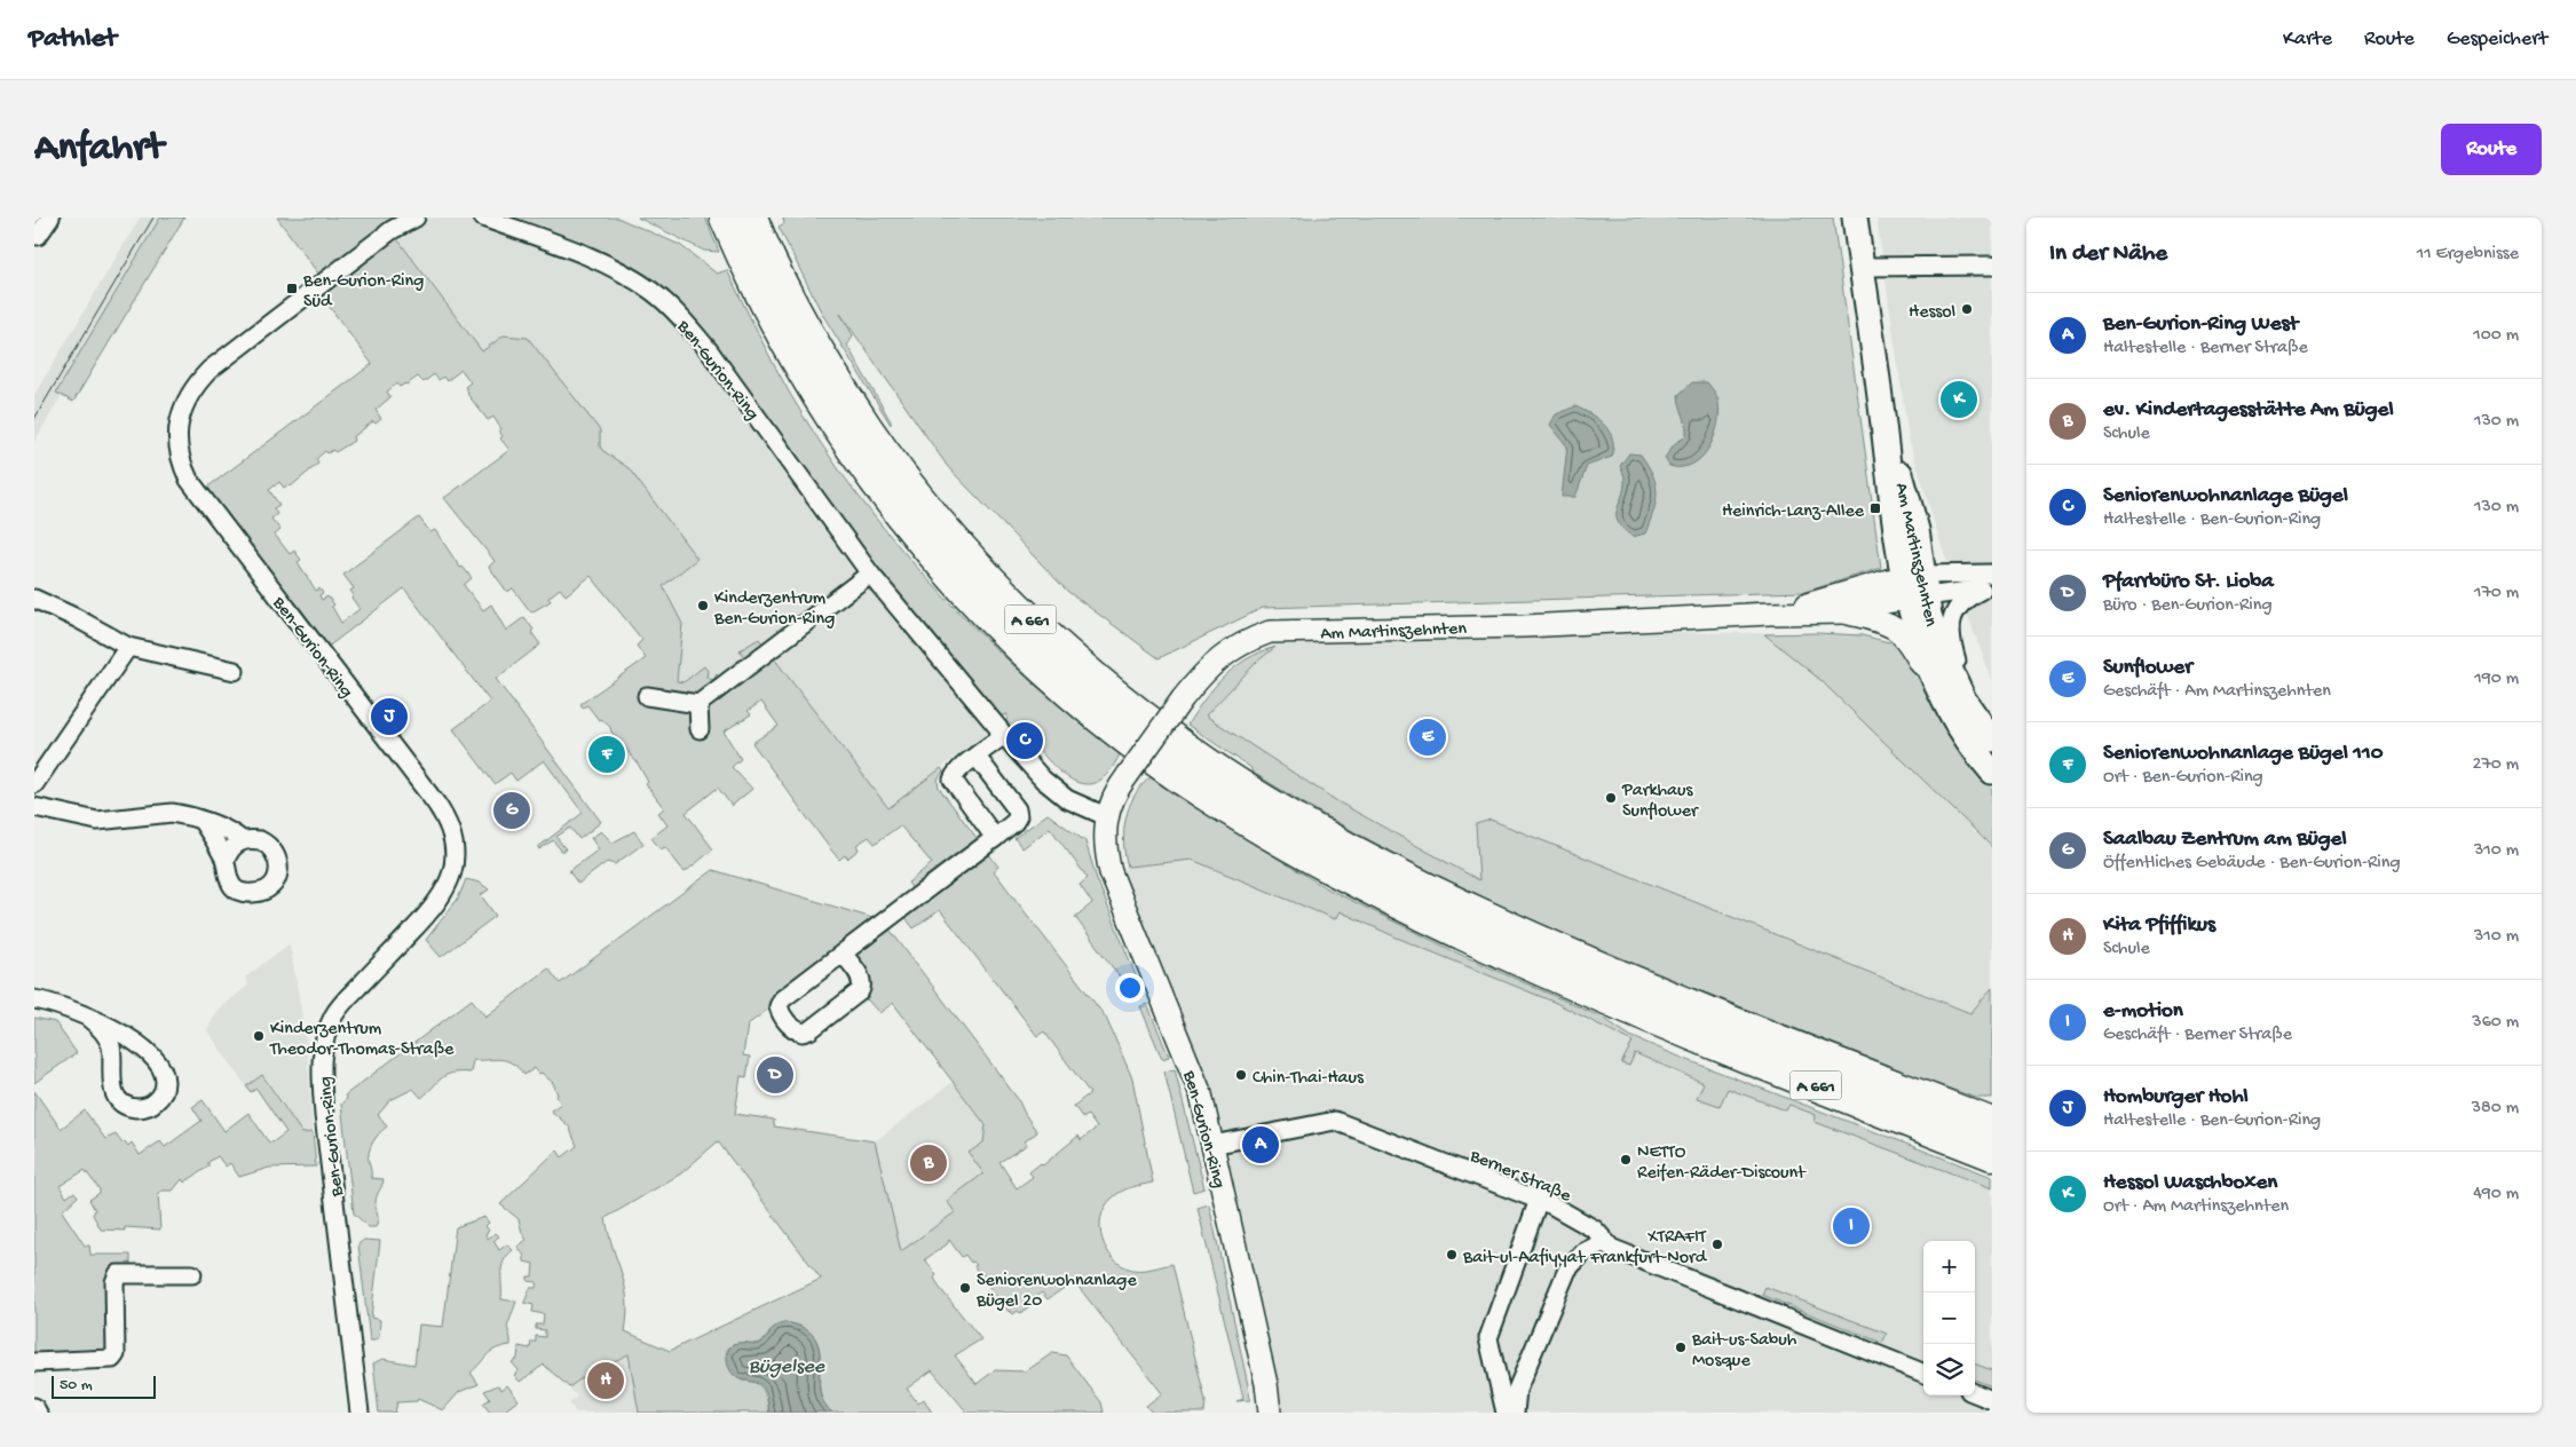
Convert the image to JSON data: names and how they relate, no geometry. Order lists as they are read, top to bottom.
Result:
{
  "streets": {
    "highway": ["A 661"],
    "main road": ["Am Martinszehnten"],
    "street": ["Ben-Gurion-Ring", "Berner Straße"]
  },
  "crossings": [
    ["Ben-Gurion-Ring", "Am Martinszehnten"],
    ["Ben-Gurion-Ring", "Berner Straße"]
  ],
  "water": ["Bügelsee"],
  "places": {
    "transit": ["Ben-Gurion-Ring Süd", "Heinrich-Lanz-Allee"],
    "other": [
      "Hessol",
      "Kinderzentrum Ben-Gurion-Ring",
      "Parkhaus Sunflower",
      "Kinderzentrum Theodor-Thomas-Straße",
      "Chin-Thai-Haus",
      "NETTO Reifen-Räder-Discount",
      "XTRAFIT Frankfurt-Nord",
      "Bait-ul-Aafiyyat",
      "Seniorenwohnanlage Bügel 20",
      "Bait-us-Sabuh Mosque"
    ]
  },
  "scale_bar": "50 m",
  "page": {
    "header": "Pathlet",
    "nav": ["Karte", "Route", "Gespeichert"],
    "buttons": "Route",
    "title": "Anfahrt",
    "heading": ["In der Nähe", "11 Ergebnisse"],
    "list": [
      {
        "mark": "A",
        "name": "Ben-Gurion-Ring West",
        "note": "Haltestelle · Berner Straße",
        "value": "100 m"
      },
      {
        "mark": "B",
        "name": "ev. Kindertagesstätte Am Bügel",
        "note": "Schule",
        "value": "130 m"
      },
      {
        "mark": "C",
        "name": "Seniorenwohnanlage Bügel",
        "note": "Haltestelle · Ben-Gurion-Ring",
        "value": "130 m"
      },
      {
        "mark": "D",
        "name": "Pfarrbüro St. Lioba",
        "note": "Büro · Ben-Gurion-Ring",
        "value": "170 m"
      },
      {
        "mark": "E",
        "name": "Sunflower",
        "note": "Geschäft · Am Martinszehnten",
        "value": "190 m"
      },
      {
        "mark": "F",
        "name": "Seniorenwohnanlage Bügel 110",
        "note": "Ort · Ben-Gurion-Ring",
        "value": "270 m"
      },
      {
        "mark": "G",
        "name": "Saalbau Zentrum am Bügel",
        "note": "Öffentliches Gebäude · Ben-Gurion-Ring",
        "value": "310 m"
      },
      {
        "mark": "H",
        "name": "Kita Pfiffikus",
        "note": "Schule",
        "value": "310 m"
      },
      {
        "mark": "I",
        "name": "e-motion",
        "note": "Geschäft · Berner Straße",
        "value": "360 m"
      },
      {
        "mark": "J",
        "name": "Homburger Hohl",
        "note": "Haltestelle · Ben-Gurion-Ring",
        "value": "380 m"
      },
      {
        "mark": "K",
        "name": "Hessol Waschboxen",
        "note": "Ort · Am Martinszehnten",
        "value": "490 m"
      }
    ],
    "pins": [
      "K",
      "J",
      "E",
      "C",
      "F",
      "G",
      "D",
      "A",
      "B",
      "I",
      "H"
    ],
    "map_buttons": ["+", "−"],
    "scale": "50 m"
  }
}
